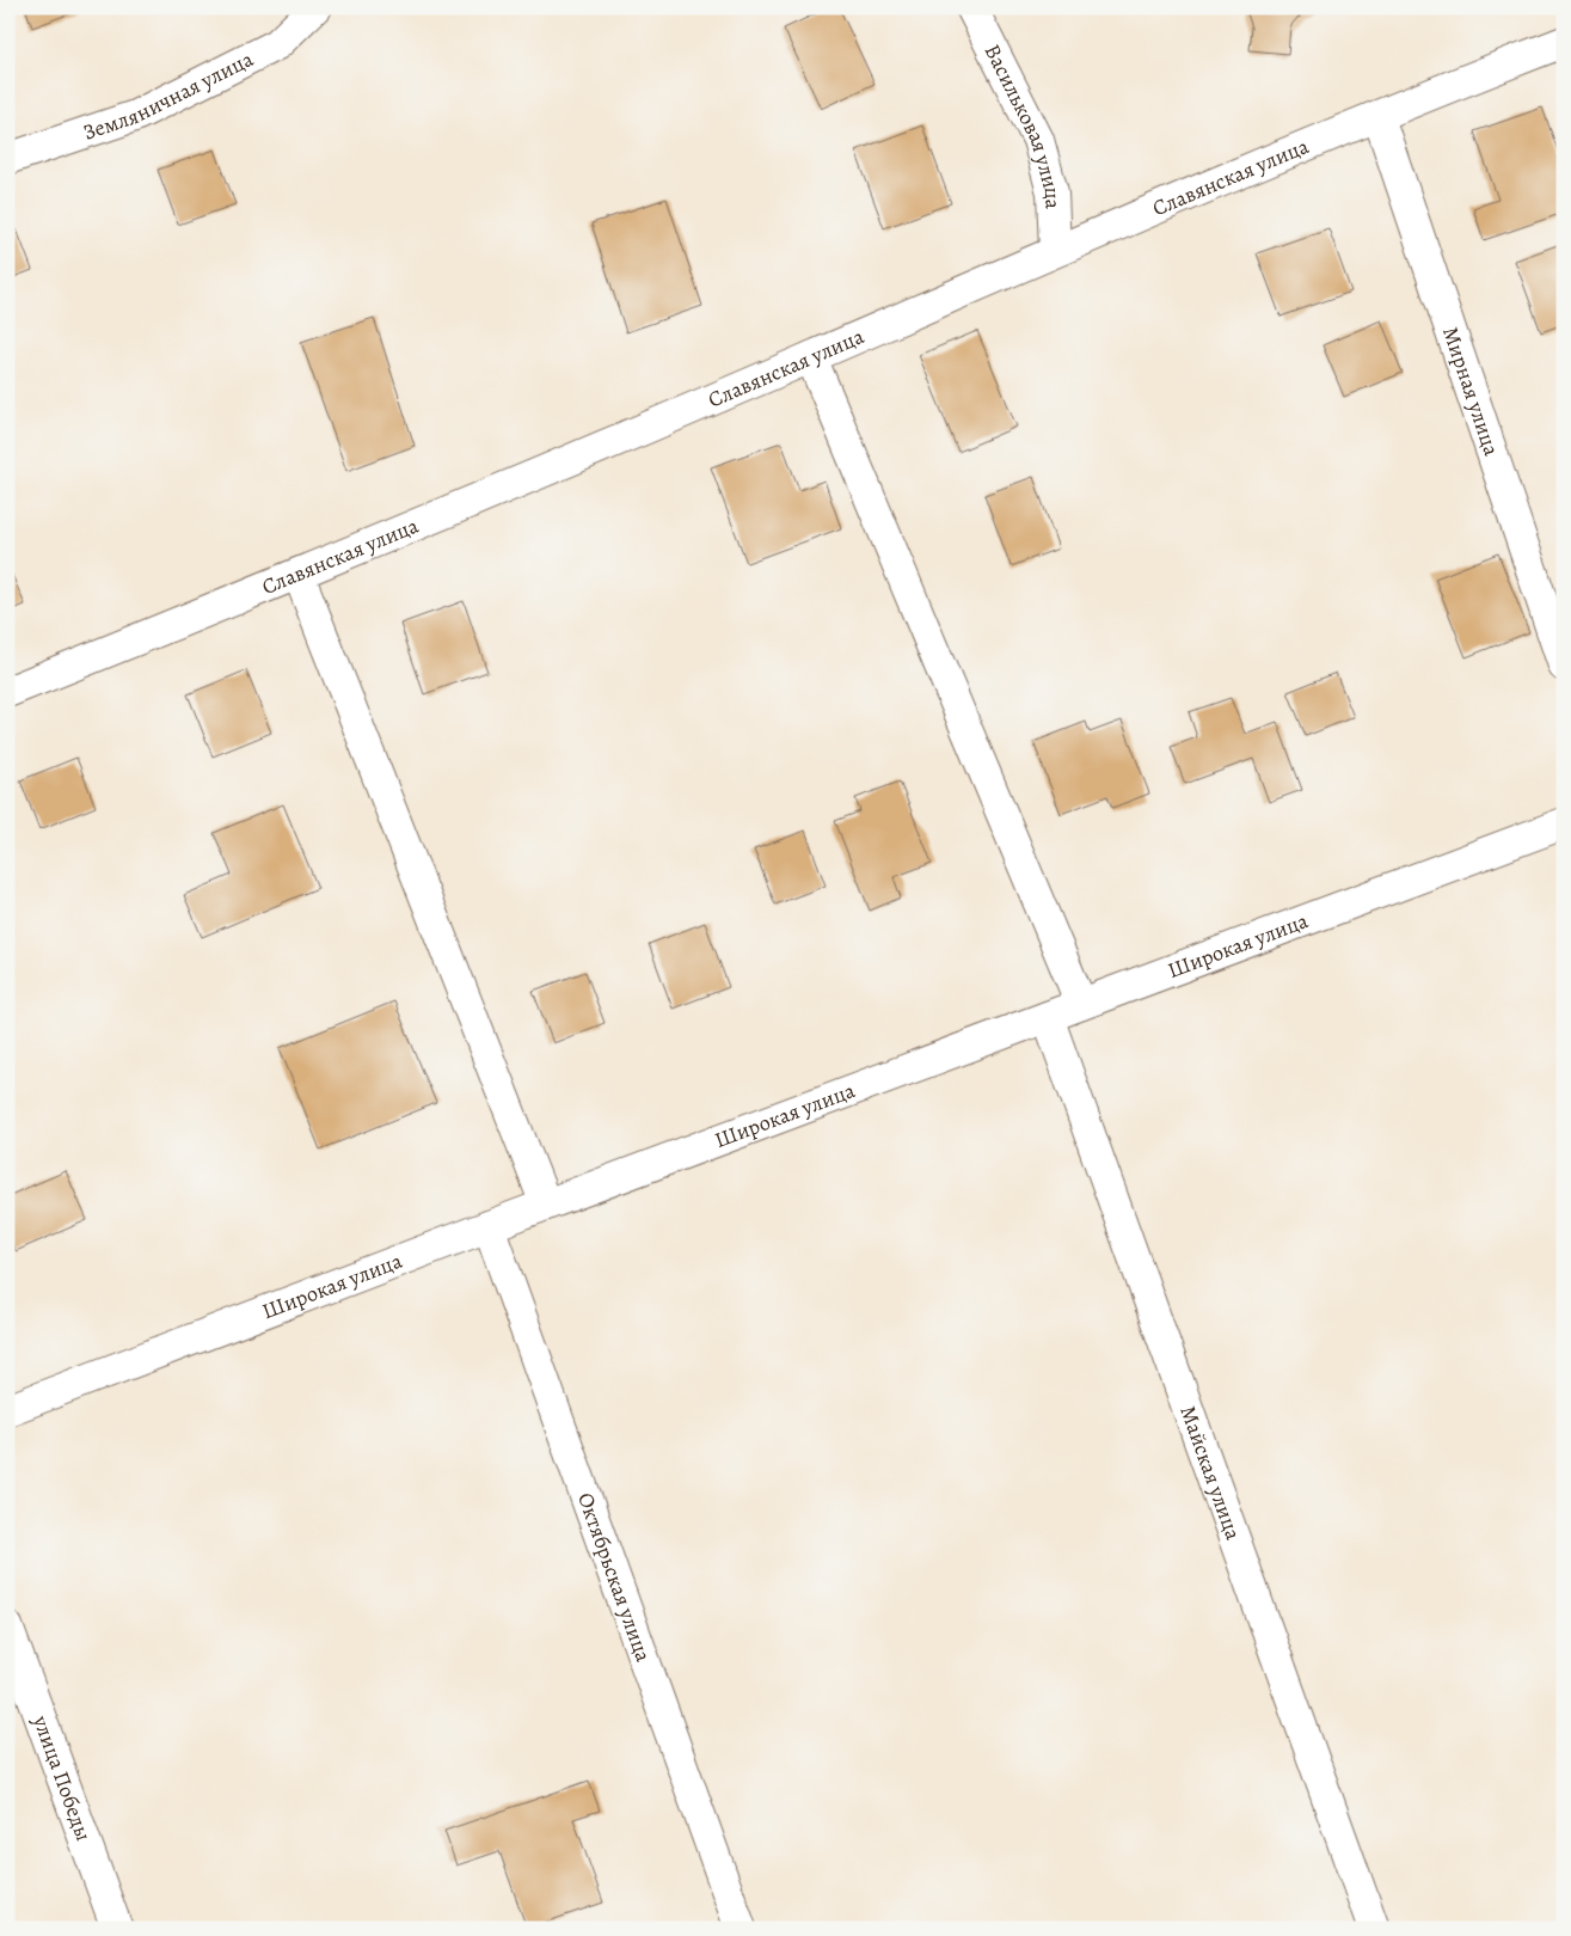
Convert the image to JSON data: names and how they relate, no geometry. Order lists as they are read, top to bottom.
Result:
{
  "streets": {
    "street": [
      "Земляничная улица",
      "Васильковая улица",
      "Славянская улица",
      "Мирная улица",
      "Широкая улица",
      "Майская улица",
      "Октябрьская улица",
      "улица Победы"
    ]
  },
  "crossings": [
    ["Васильковая улица", "Славянская улица"],
    ["Славянская улица", "Мирная улица"],
    ["Широкая улица", "Майская улица"],
    ["Широкая улица", "Октябрьская улица"]
  ]
}
